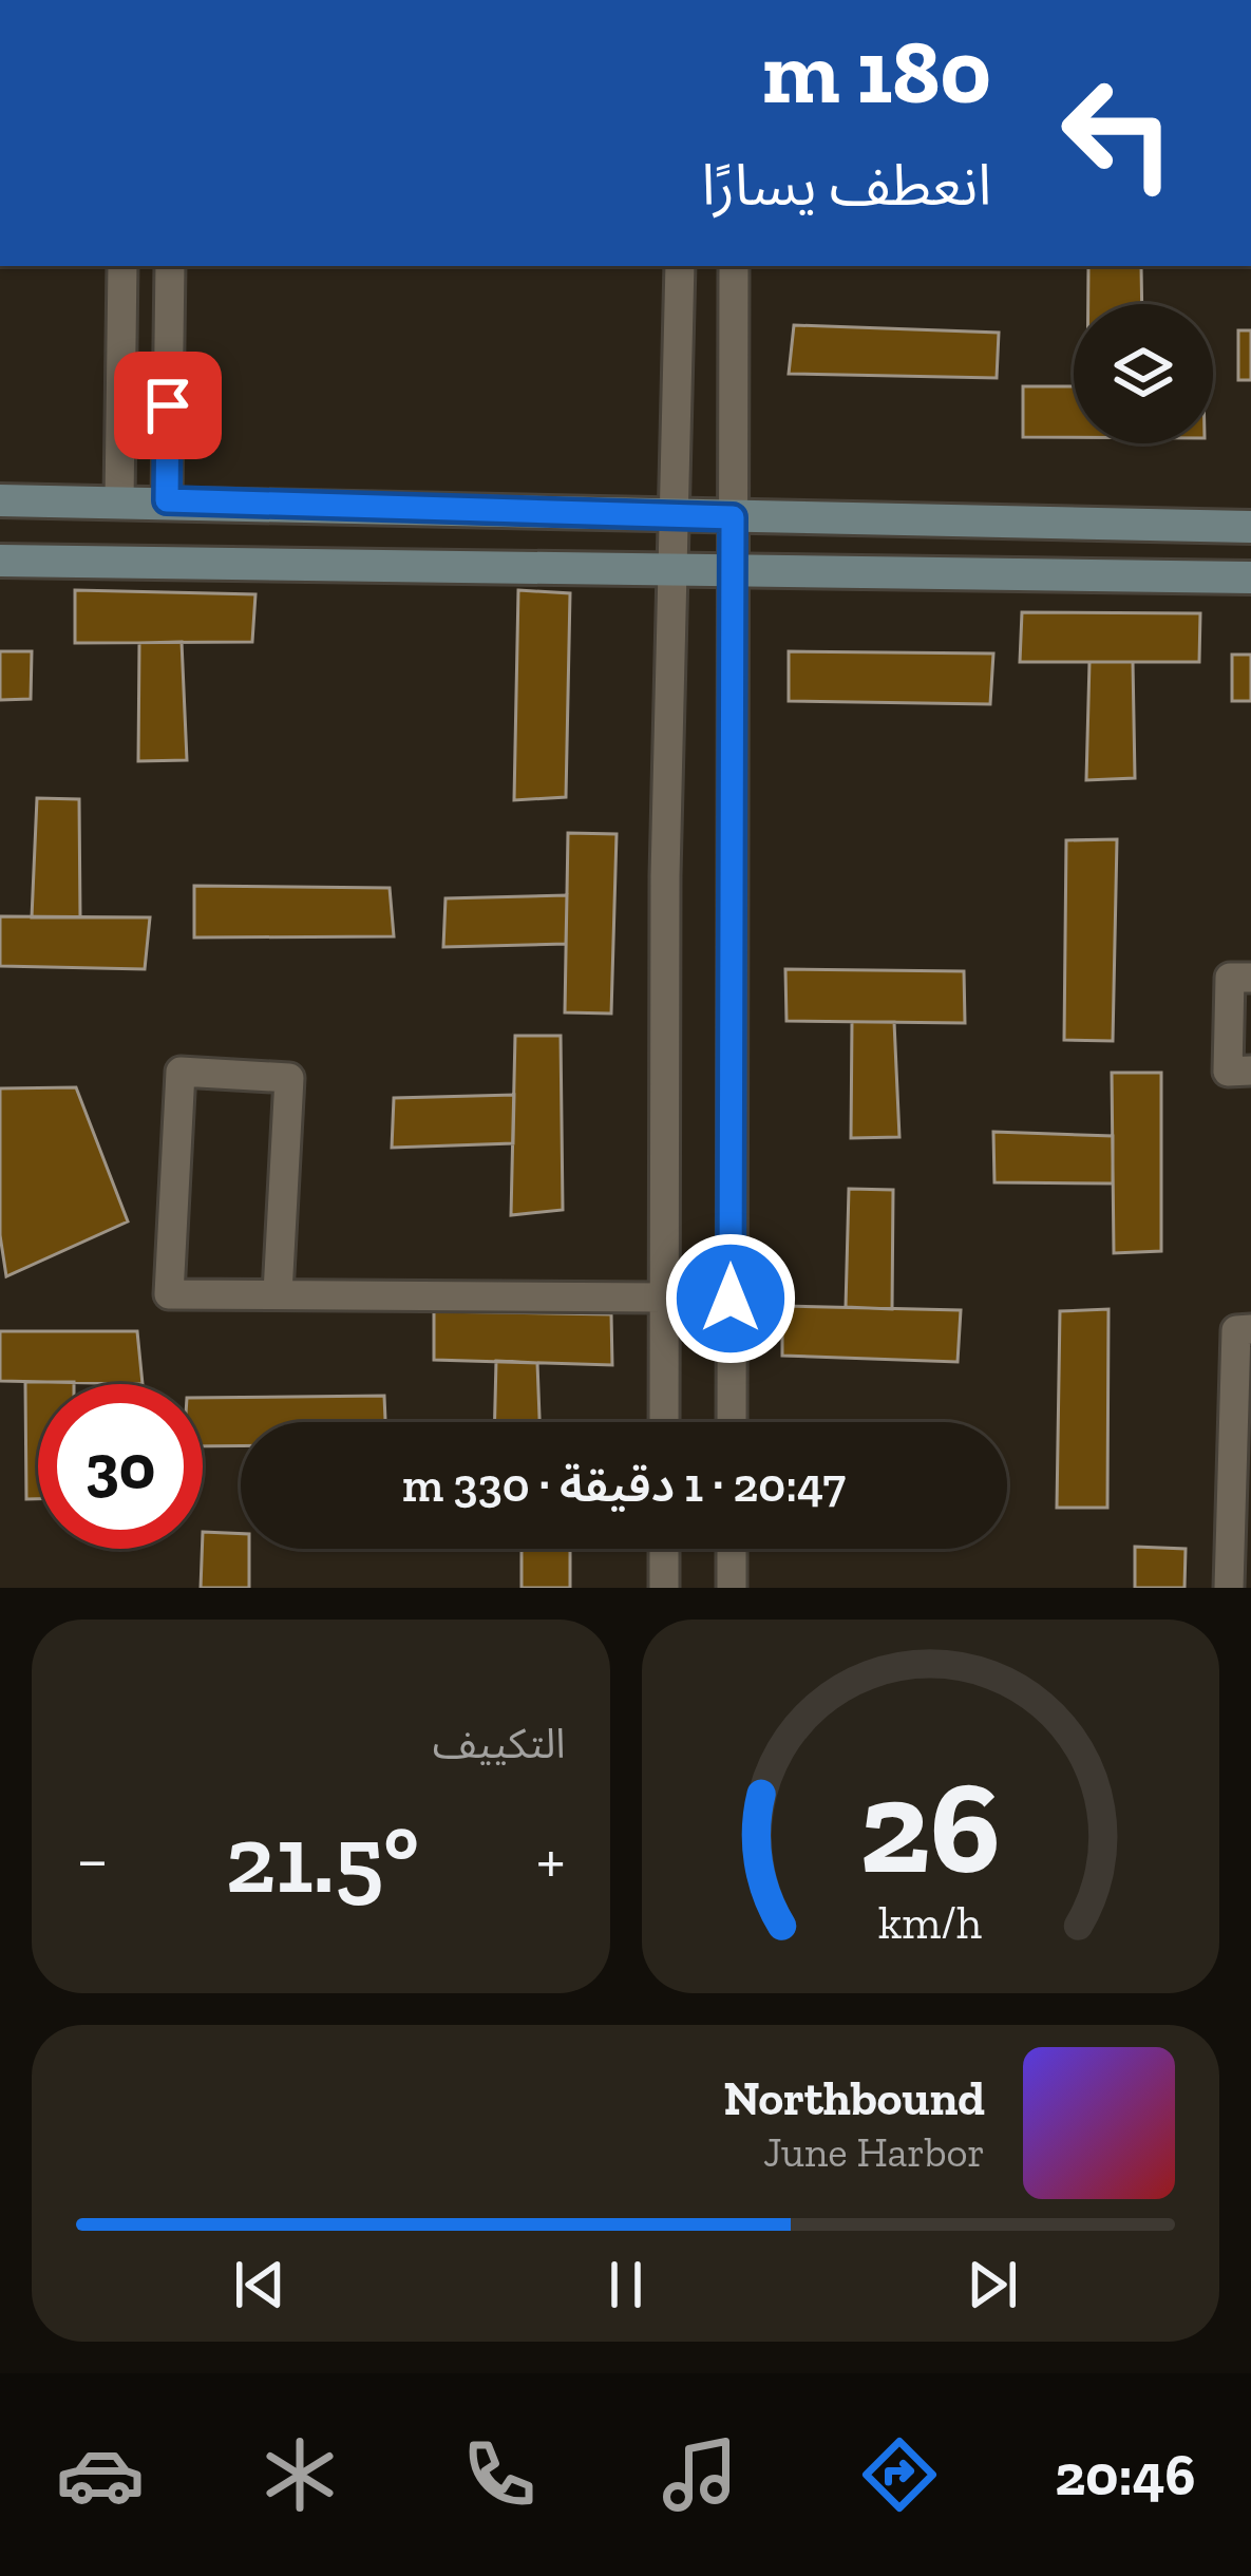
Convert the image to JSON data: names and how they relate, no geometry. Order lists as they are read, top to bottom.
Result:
{
  "page": {
    "turn": ["180 m", "انعطف يسارًا"],
    "limit": "30",
    "trip": "20:47 · 1 دقيقة · 330 m",
    "tile": "التكييف",
    "heat": ["−", "21.5°", "+"],
    "song": ["Northbound", "June Harbor"],
    "tabs": "20:46",
    "gauge": ["26", "km/h"]
  }
}
